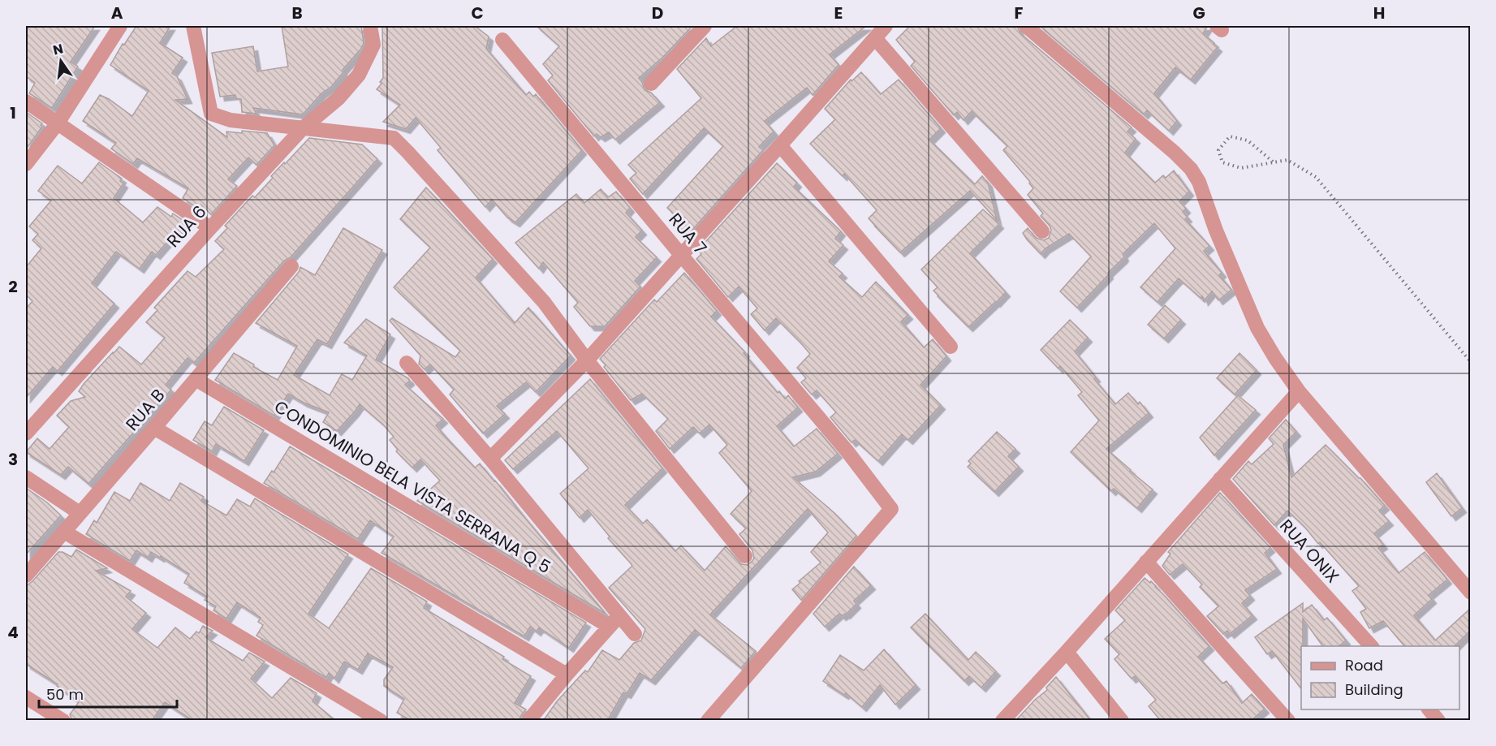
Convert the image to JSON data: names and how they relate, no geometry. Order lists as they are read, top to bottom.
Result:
{
  "streets": {
    "street": [
      "RUA 6",
      "RUA 7",
      "RUA B",
      "CONDOMINIO BELA VISTA SERRANA Q 5",
      "RUA ONIX"
    ]
  },
  "crossings": [
    ["RUA B", "CONDOMINIO BELA VISTA SERRANA Q 5"]
  ],
  "legend": ["Road", "Building"],
  "scale_bar": "50 m",
  "north": "top",
  "grid": {
    "columns": [
      "A",
      "B",
      "C",
      "D",
      "E",
      "F",
      "G",
      "H"
    ],
    "rows": [
      "1",
      "2",
      "3",
      "4"
    ]
  }
}
